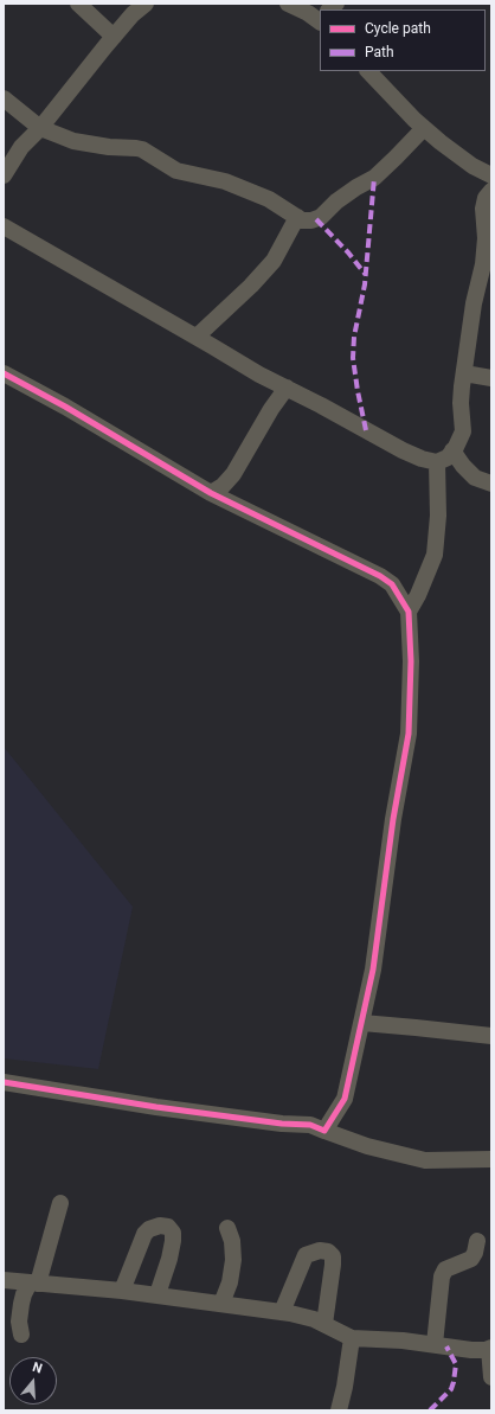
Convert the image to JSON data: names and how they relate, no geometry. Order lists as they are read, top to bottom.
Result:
{
  "legend": ["Cycle path", "Path"],
  "north": "top"
}
